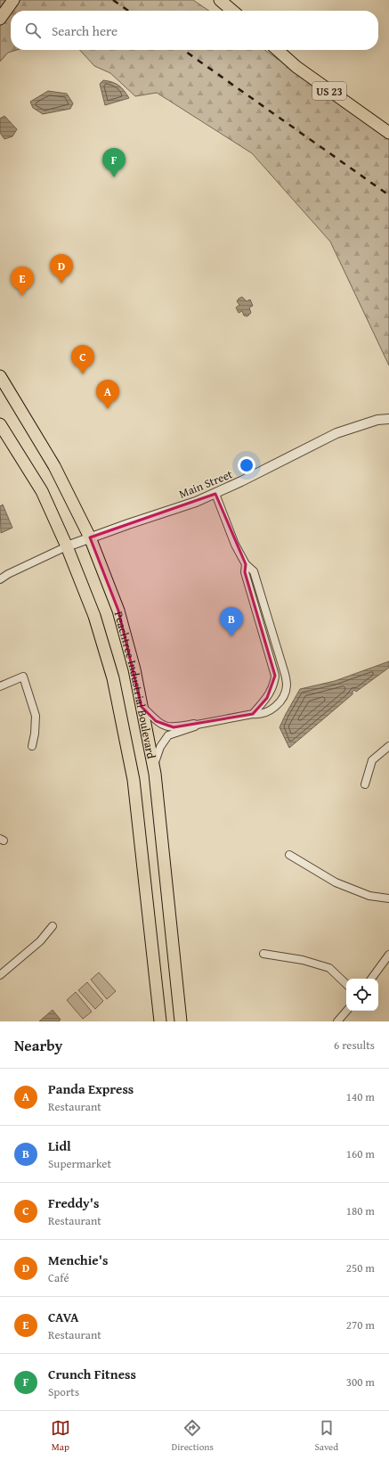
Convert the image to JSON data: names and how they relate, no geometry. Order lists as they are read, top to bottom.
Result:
{
  "streets": {
    "main road": ["US 23", "Peachtree Industrial Boulevard"],
    "street": ["Main Street"]
  },
  "crossings": [
    ["Main Street", "Peachtree Industrial Boulevard"]
  ],
  "page": {
    "search": "Search here",
    "pins": [
      "F",
      "D",
      "E",
      "C",
      "A",
      "B"
    ],
    "heading": ["Nearby", "6 results"],
    "list": [
      {
        "mark": "A",
        "name": "Panda Express",
        "note": "Restaurant",
        "value": "140 m"
      },
      {
        "mark": "B",
        "name": "Lidl",
        "note": "Supermarket",
        "value": "160 m"
      },
      {
        "mark": "C",
        "name": "Freddy's",
        "note": "Restaurant",
        "value": "180 m"
      },
      {
        "mark": "D",
        "name": "Menchie's",
        "note": "Café",
        "value": "250 m"
      },
      {
        "mark": "E",
        "name": "CAVA",
        "note": "Restaurant",
        "value": "270 m"
      },
      {
        "mark": "F",
        "name": "Crunch Fitness",
        "note": "Sports",
        "value": "300 m"
      }
    ],
    "nav": ["Map", "Directions", "Saved"]
  }
}
